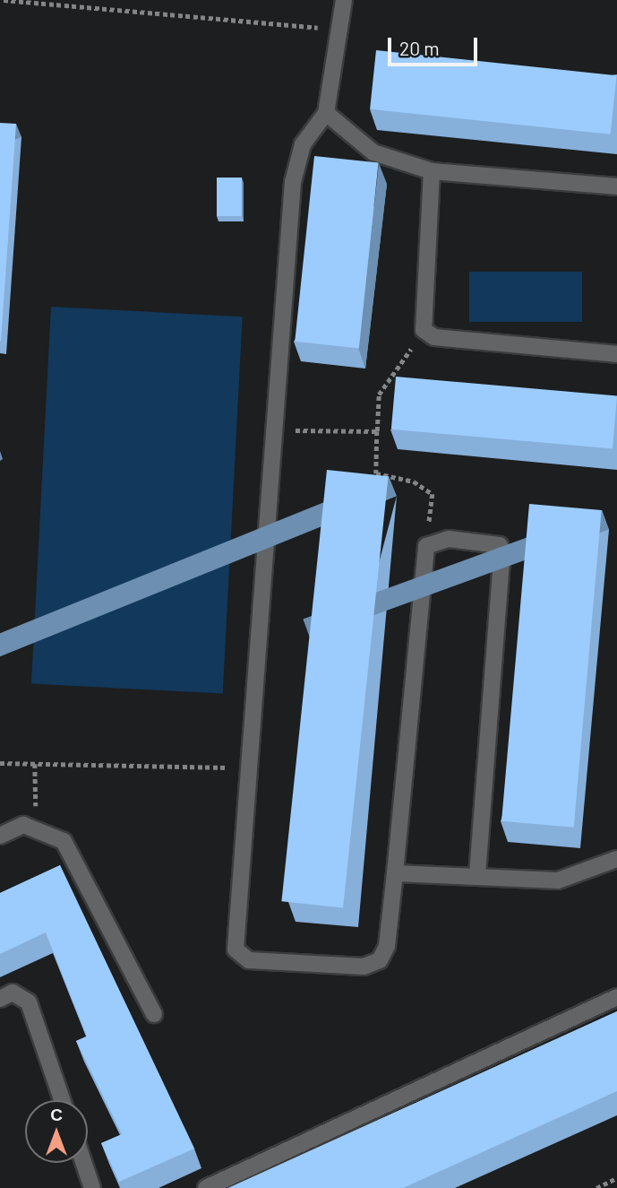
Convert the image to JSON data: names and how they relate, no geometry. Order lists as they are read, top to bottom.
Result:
{
  "scale_bar": "20 m",
  "north": "top"
}
